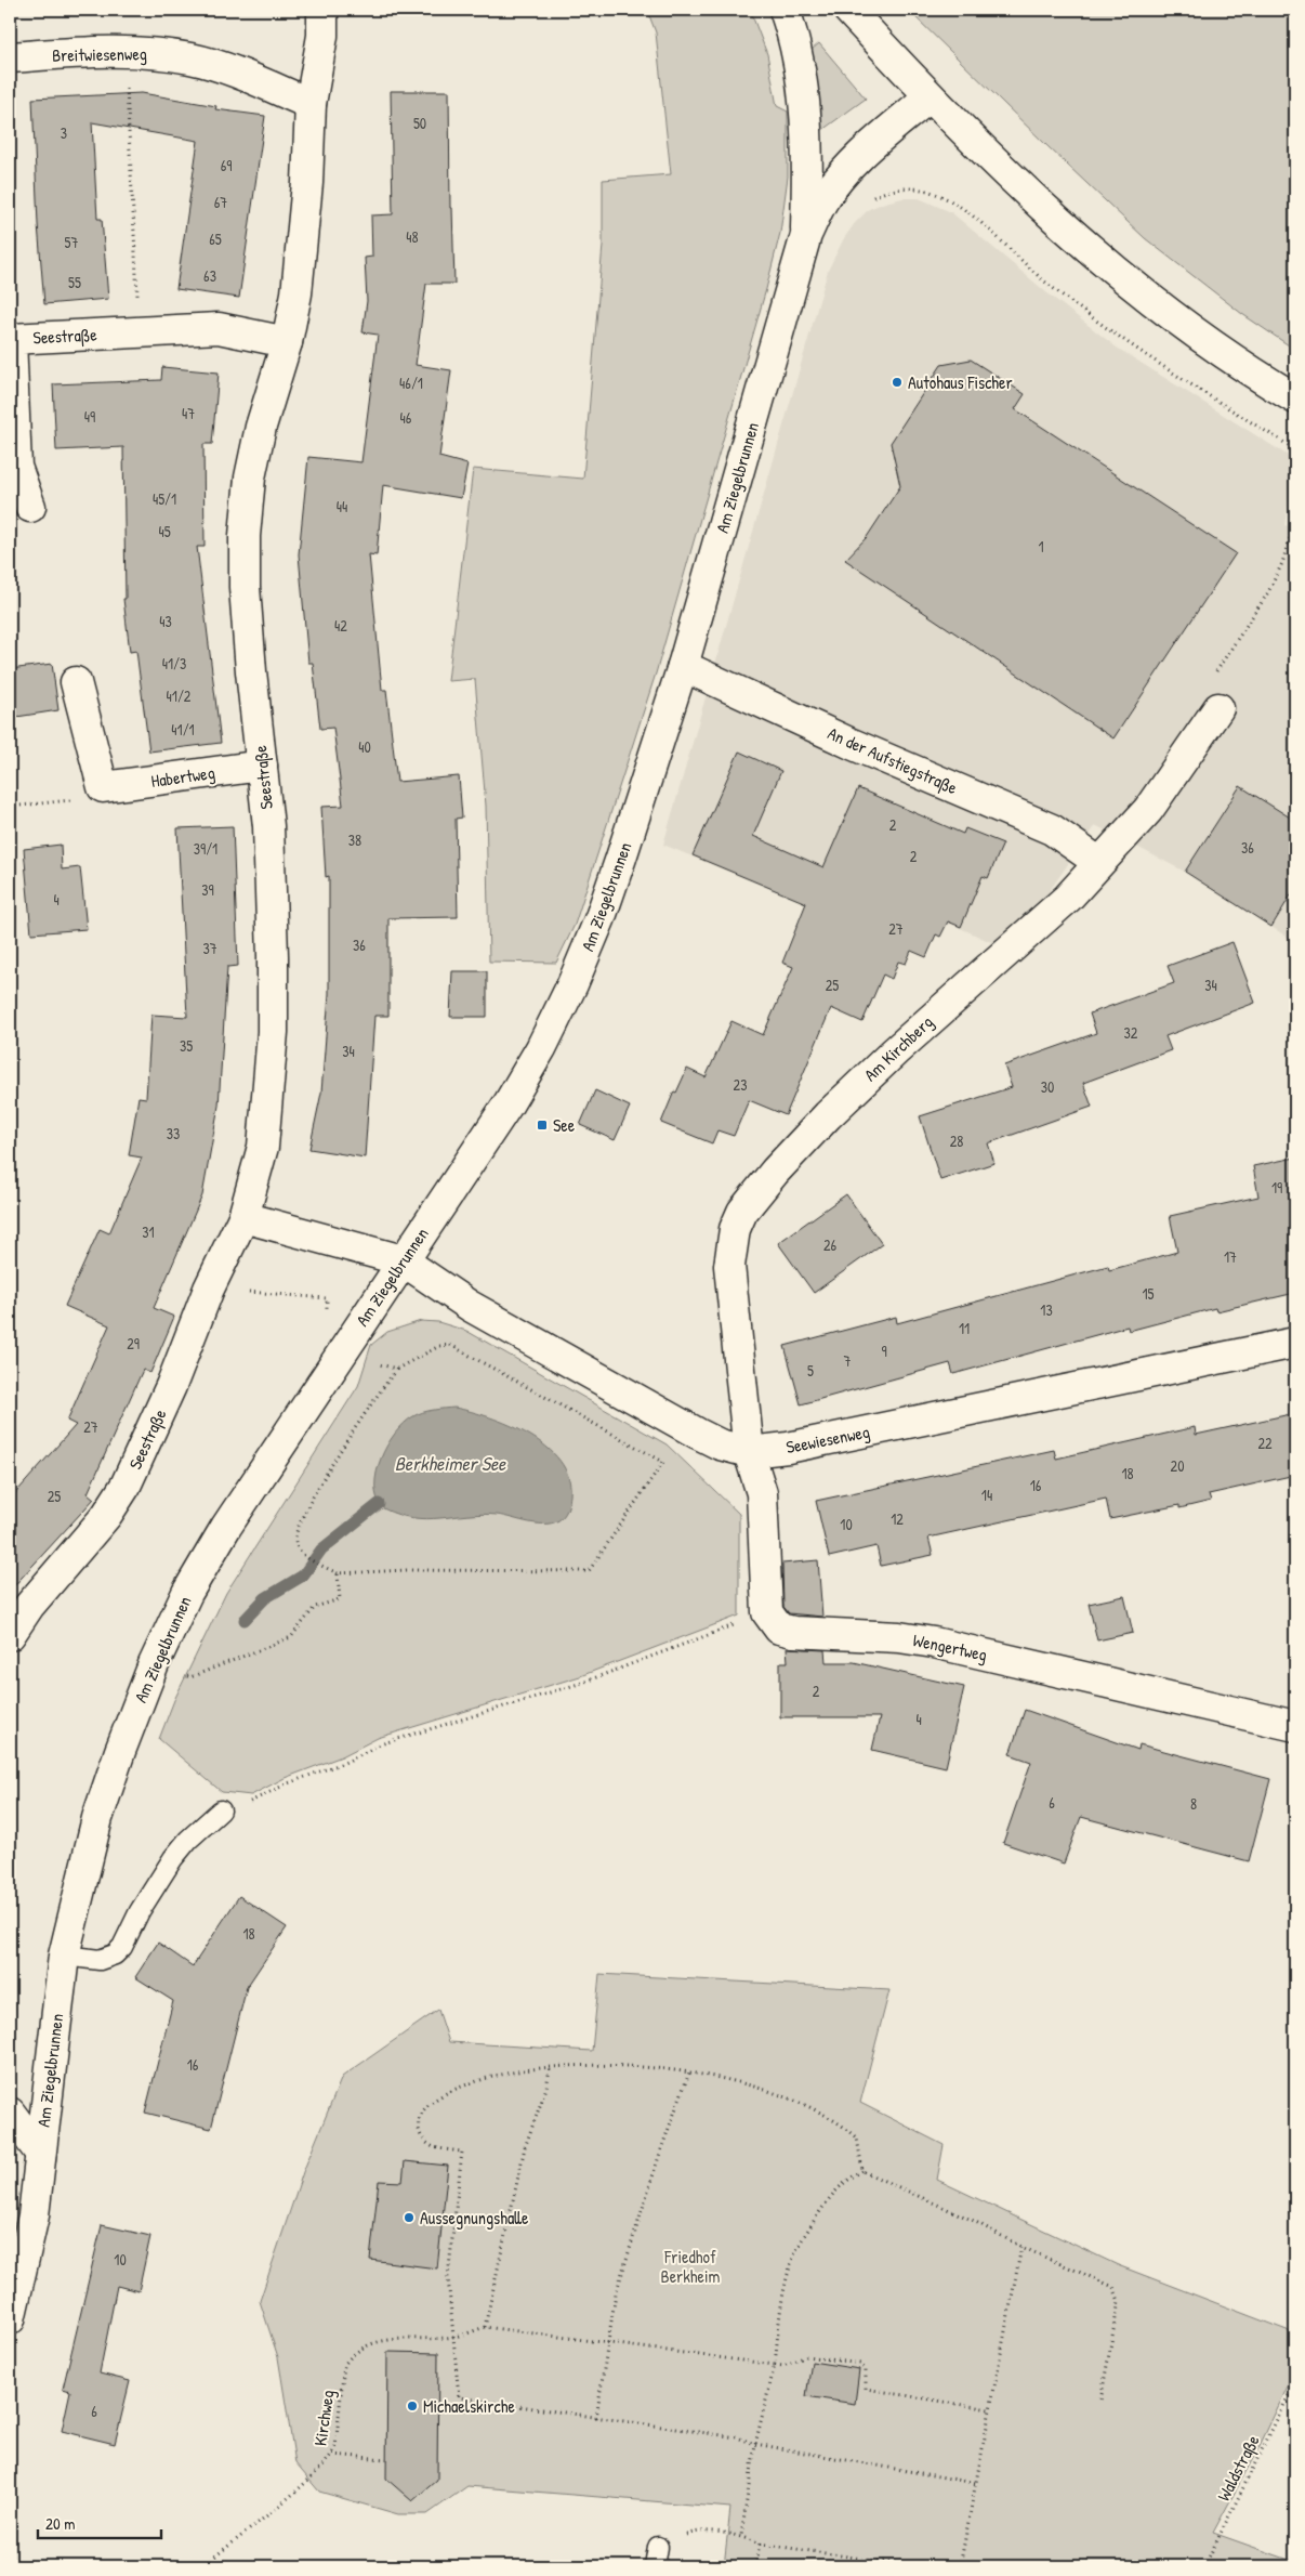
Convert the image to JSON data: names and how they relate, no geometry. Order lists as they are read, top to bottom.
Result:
{
  "streets": {
    "street": [
      "Breitwiesenweg",
      "Seestraße",
      "Am Ziegelbrunnen",
      "An der Aufstiegstraße",
      "Habertweg",
      "Am Kirchberg",
      "Seewiesenweg",
      "Wengertweg"
    ],
    "path": ["Kirchweg", "Waldstraße"]
  },
  "crossings": [
    ["Breitwiesenweg", "Seestraße"],
    ["Seestraße", "Habertweg"],
    ["Am Ziegelbrunnen", "An der Aufstiegstraße"],
    ["Am Ziegelbrunnen", "Seewiesenweg"],
    ["An der Aufstiegstraße", "Am Kirchberg"],
    ["Am Kirchberg", "Seewiesenweg"]
  ],
  "water": ["Berkheimer See"],
  "parks": ["Friedhof Berkheim"],
  "places": {
    "other": ["Autohaus Fischer", "Aussegnungshalle", "Michaelskirche"],
    "transit": ["See"]
  },
  "house_numbers": [
    "50",
    "3",
    "69",
    "67",
    "48",
    "65",
    "57",
    "63",
    "55",
    "46/1",
    "47",
    "49",
    "46",
    "45/1",
    "44",
    "45",
    "1",
    "43",
    "42",
    "41/3",
    "41/2",
    "41/1",
    "40",
    "2",
    "38",
    "36",
    "39/1",
    "2",
    "39",
    "4",
    "27",
    "36",
    "37",
    "25",
    "34",
    "32",
    "35",
    "34",
    "23",
    "30",
    "33",
    "28",
    "19",
    "31",
    "26",
    "17",
    "15",
    "13",
    "11",
    "29",
    "9",
    "7",
    "5",
    "27",
    "22",
    "20",
    "18",
    "16",
    "14",
    "25",
    "12",
    "10",
    "2",
    "4",
    "6",
    "8",
    "18",
    "16",
    "10",
    "6"
  ],
  "scale_bar": "20 m"
}
